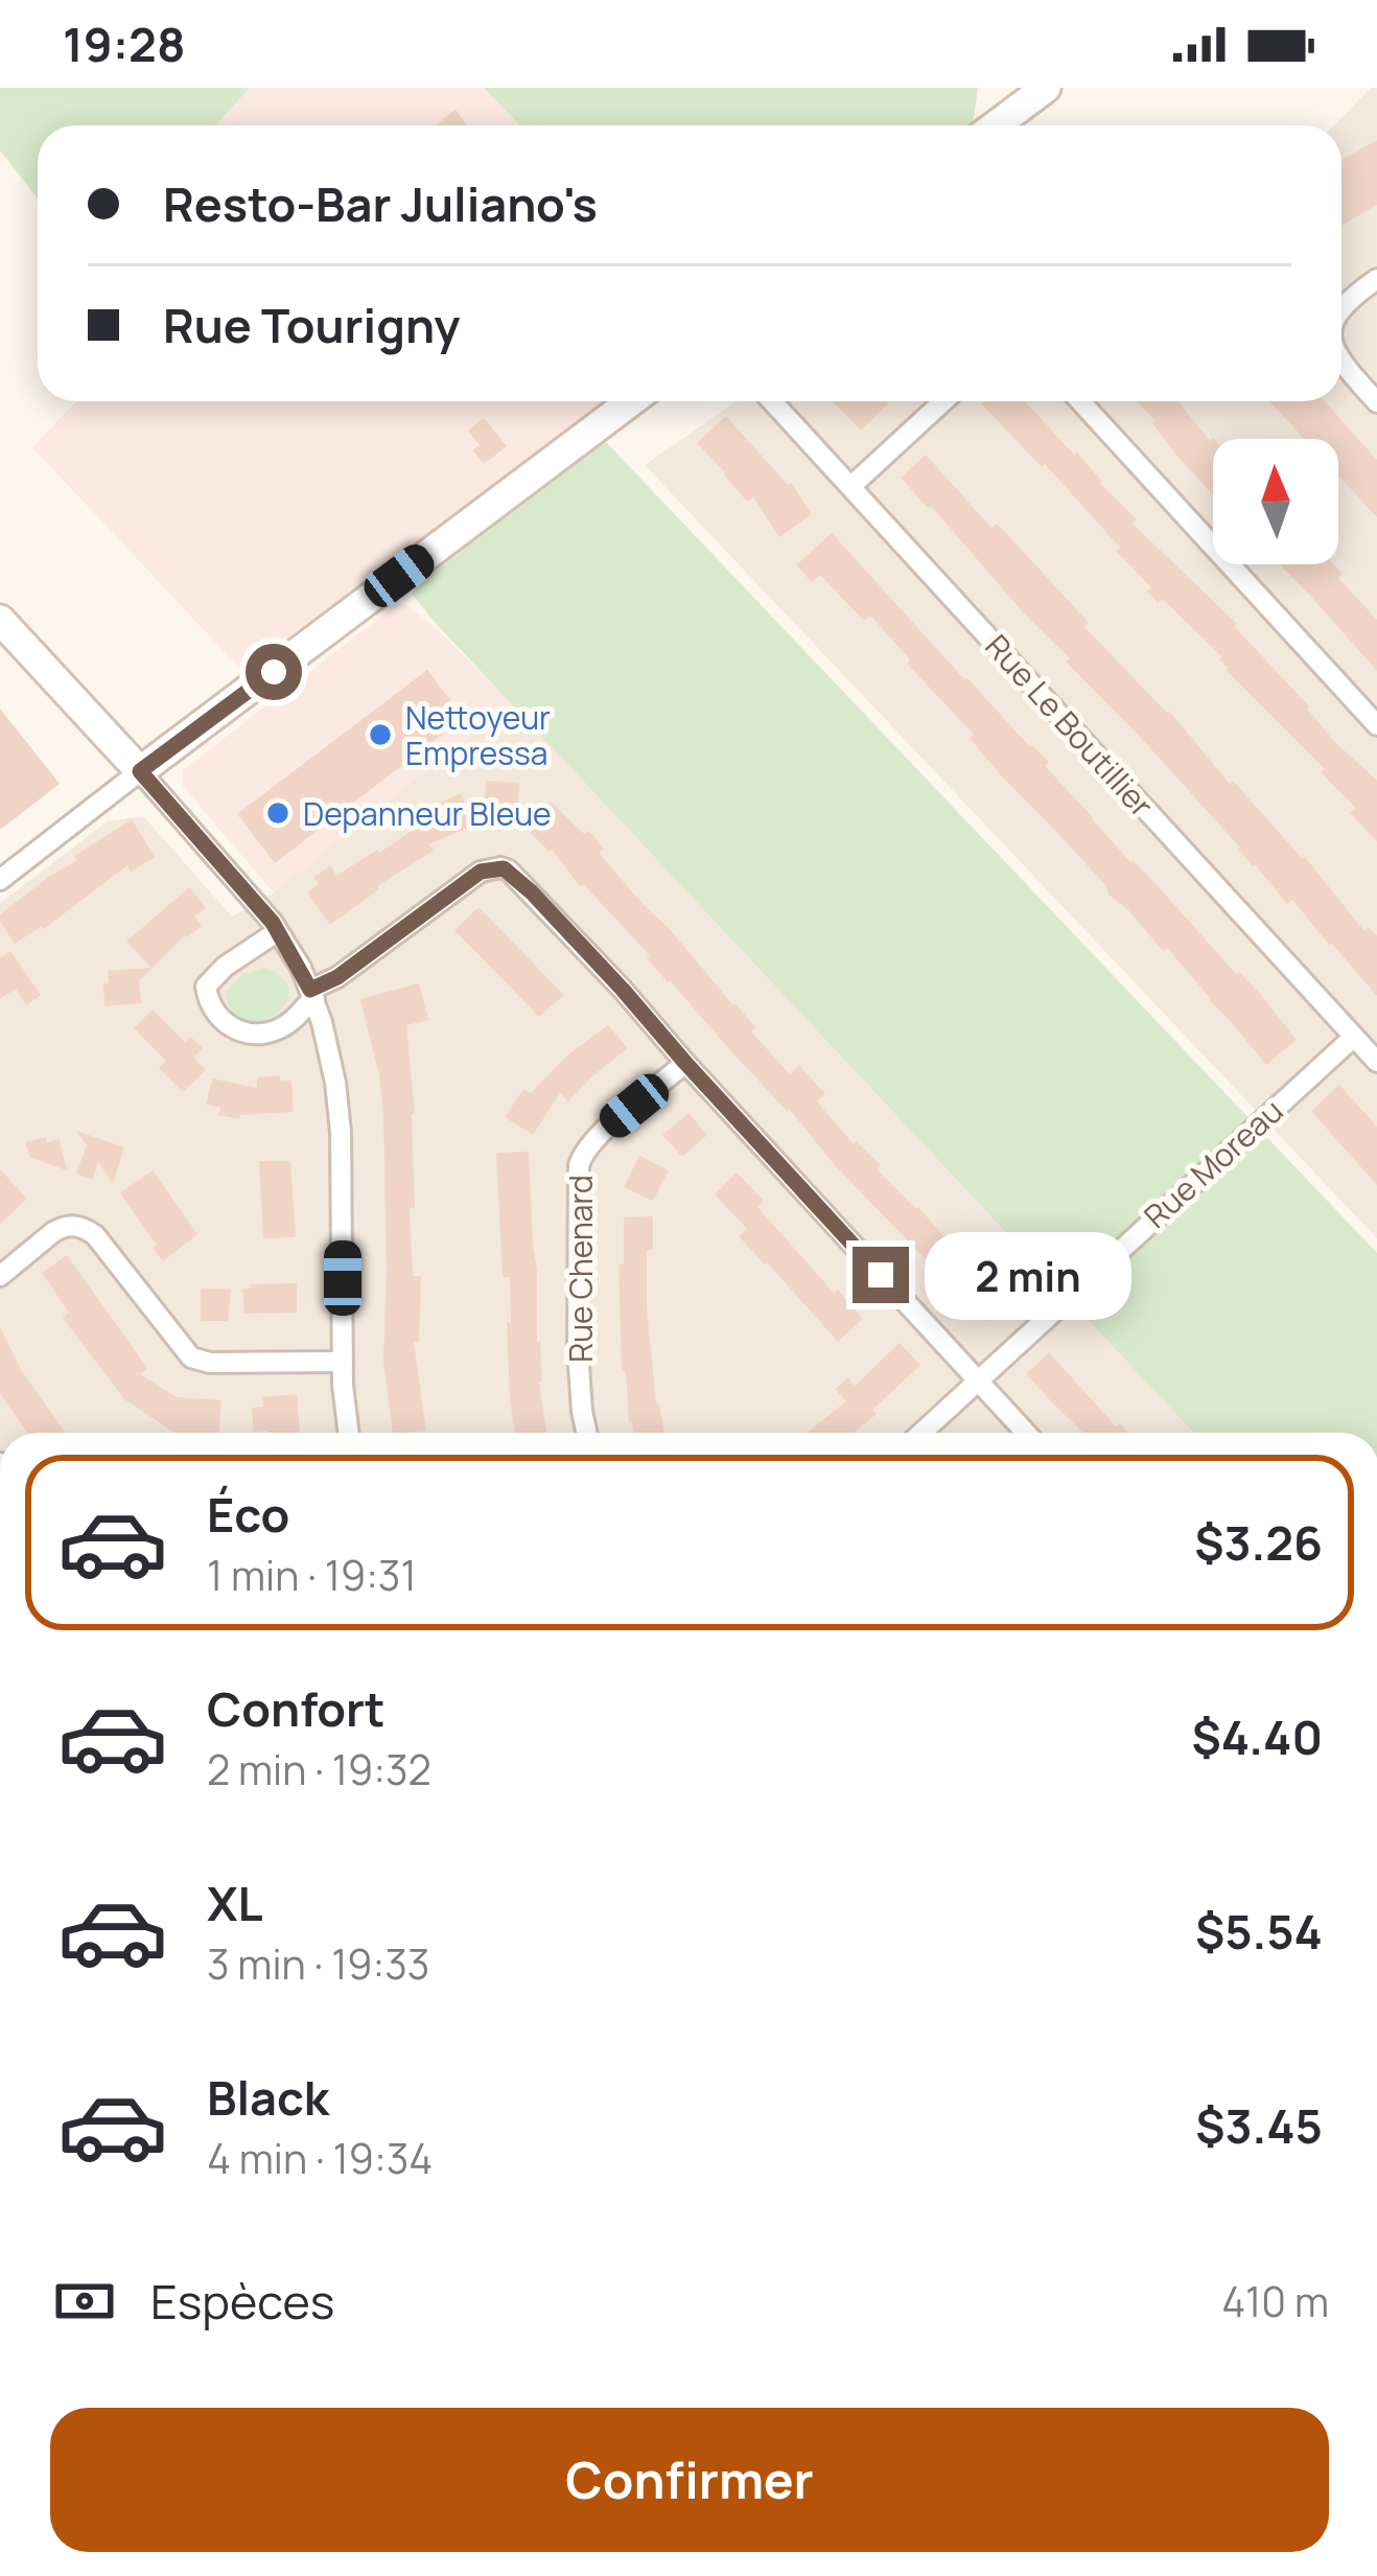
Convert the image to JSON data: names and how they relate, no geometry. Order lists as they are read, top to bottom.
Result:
{
  "streets": {
    "street": ["Rue Le Boutillier", "Rue Moreau", "Rue Chenard"]
  },
  "crossings": [
    ["Rue Le Boutillier", "Rue Moreau"]
  ],
  "places": ["Nettoyeur Empressa", "Depanneur Bleue"],
  "north": "top",
  "page": {
    "status": "19:28",
    "banner": ["Resto-Bar Juliano's", "Rue Tourigny"],
    "bubble": "2 min",
    "list": [
      {
        "name": "Éco",
        "note": "1 min · 19:31",
        "value": "$3.26"
      },
      {
        "name": "Confort",
        "note": "2 min · 19:32",
        "value": "$4.40"
      },
      {
        "name": "XL",
        "note": "3 min · 19:33",
        "value": "$5.54"
      },
      {
        "name": "Black",
        "note": "4 min · 19:34",
        "value": "$3.45"
      }
    ],
    "pay": ["Espèces", "410 m"],
    "buttons": "Confirmer"
  }
}
